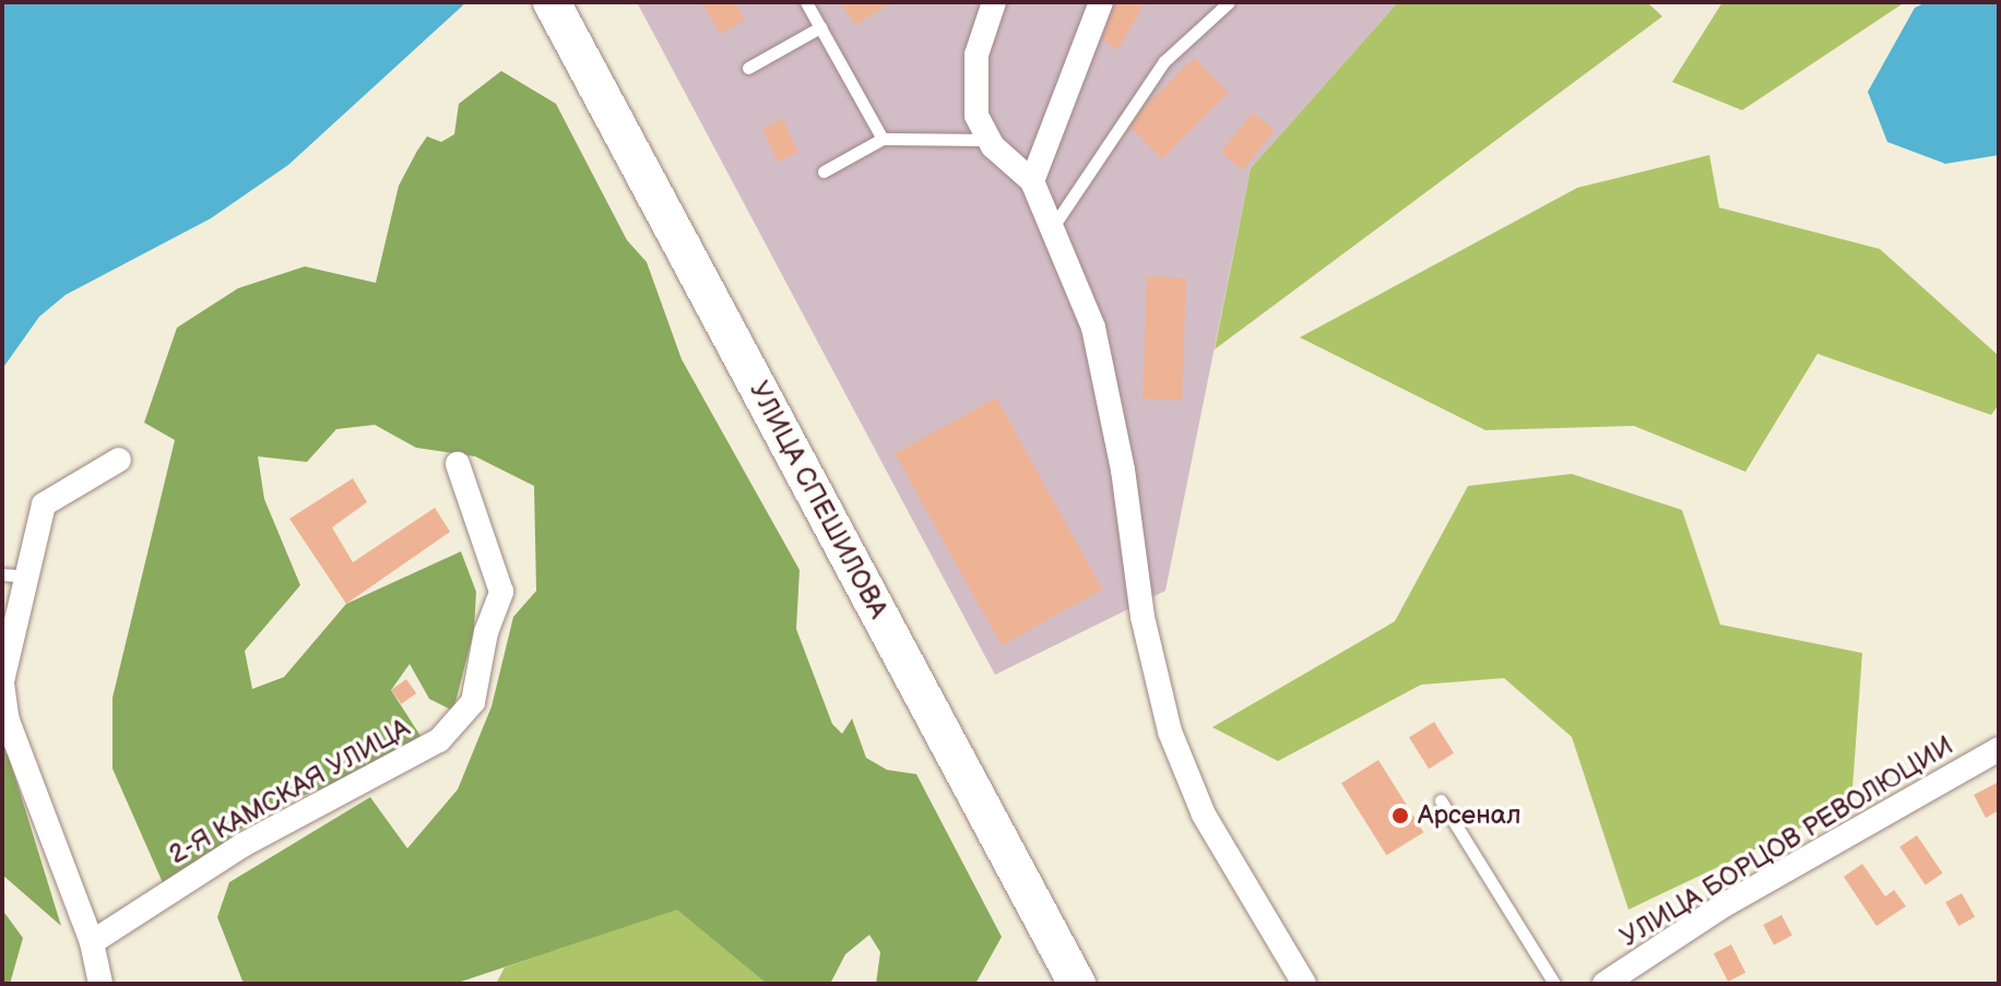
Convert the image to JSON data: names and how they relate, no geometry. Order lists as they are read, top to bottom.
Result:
{
  "streets": {
    "main road": ["УЛИЦА СПЕШИЛОВА"],
    "street": ["2-Я КАМСКАЯ УЛИЦА", "УЛИЦА БОРЦОВ РЕВОЛЮЦИИ"]
  },
  "places": ["Арсенал"]
}
